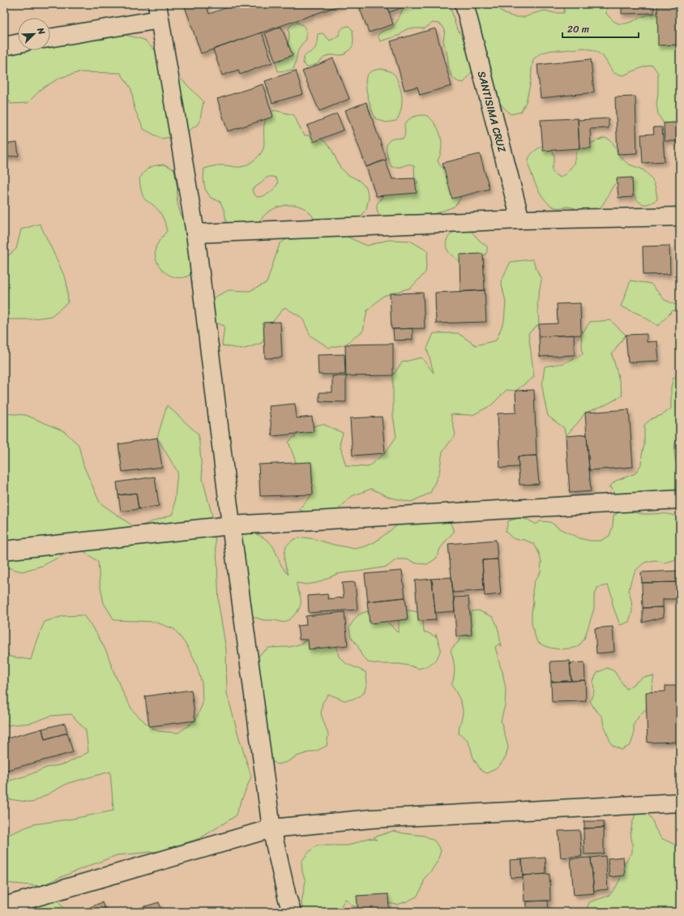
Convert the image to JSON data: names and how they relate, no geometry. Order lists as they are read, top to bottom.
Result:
{
  "streets": {
    "street": ["SANTISIMA CRUZ"]
  },
  "scale_bar": "20 m",
  "north": "top right"
}
